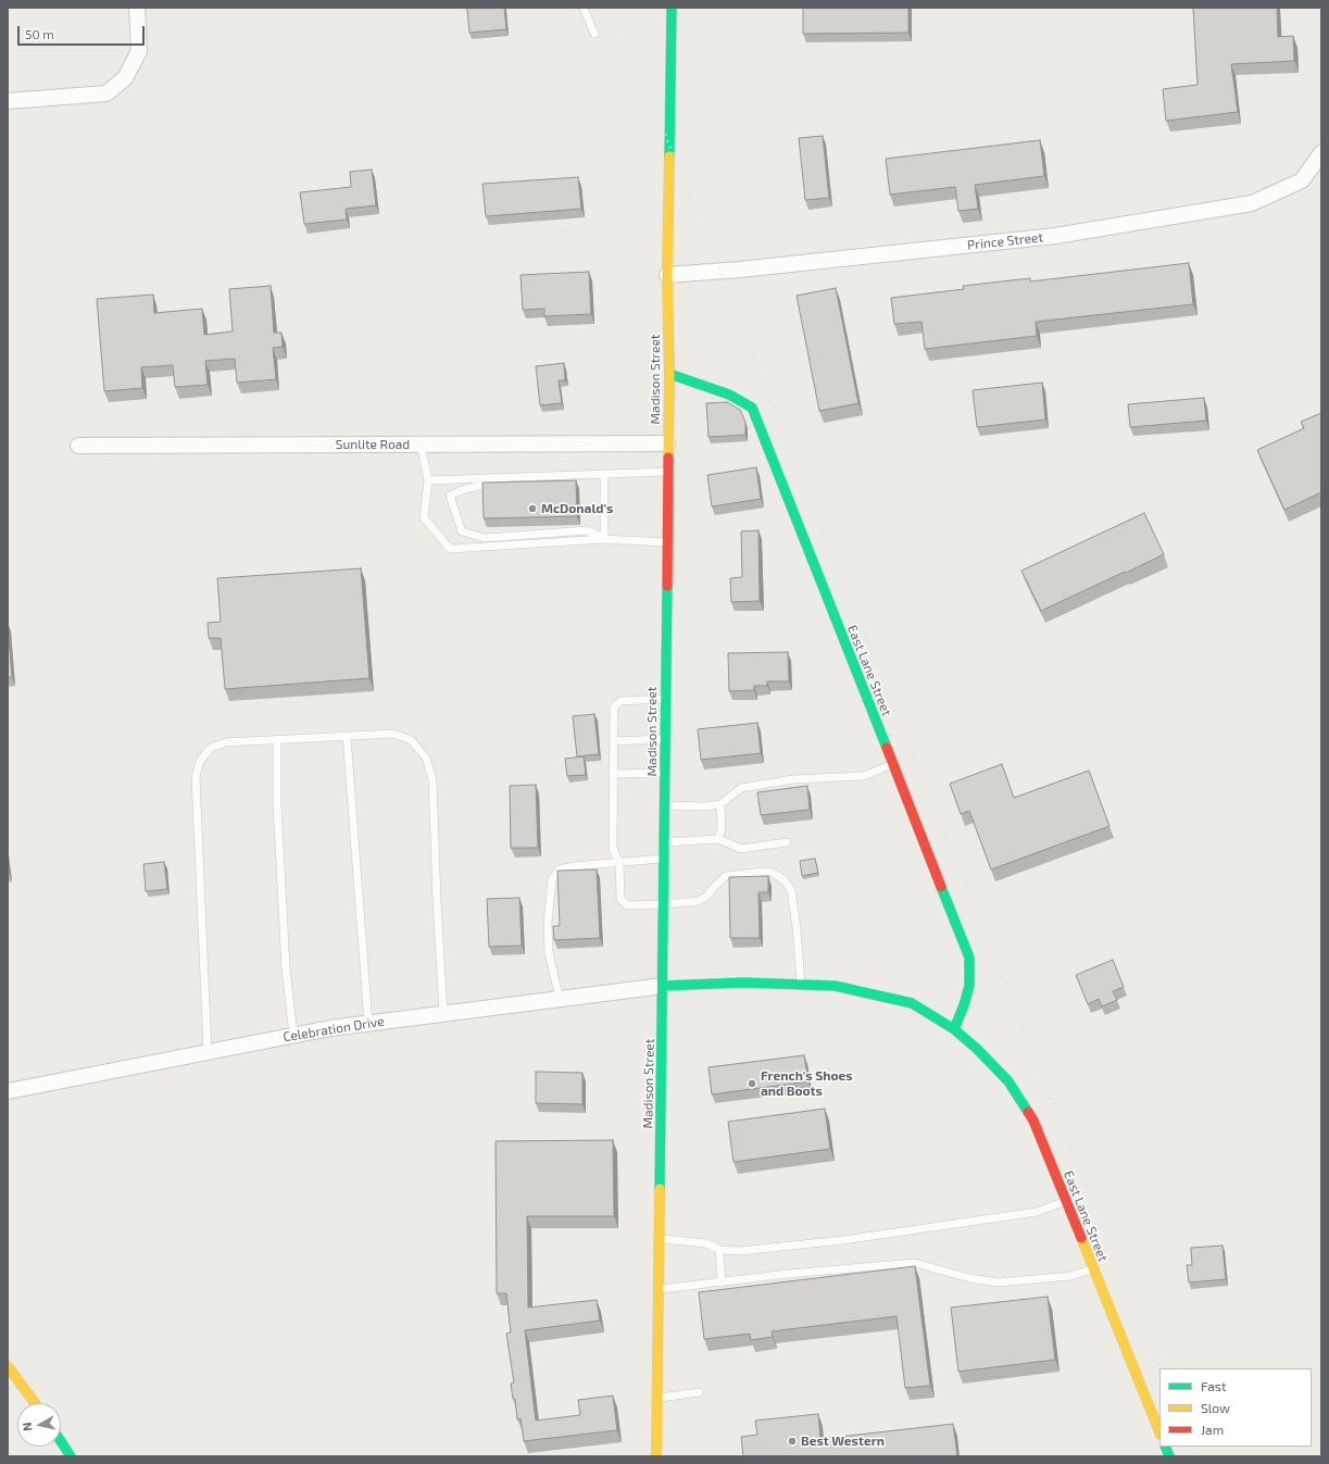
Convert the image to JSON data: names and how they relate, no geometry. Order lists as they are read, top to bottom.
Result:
{
  "streets": {
    "street": [
      "Prince Street",
      "Madison Street",
      "Sunlite Road",
      "East Lane Street",
      "Celebration Drive"
    ]
  },
  "crossings": [
    ["Prince Street", "Madison Street"],
    ["Madison Street", "Sunlite Road"],
    ["Madison Street", "East Lane Street"],
    ["Madison Street", "Celebration Drive"],
    ["East Lane Street", "Celebration Drive"]
  ],
  "places": ["McDonald's", "French's Shoes and Boots", "Best Western"],
  "legend": ["Fast", "Slow", "Jam"],
  "scale_bar": "50 m",
  "north": "left"
}
